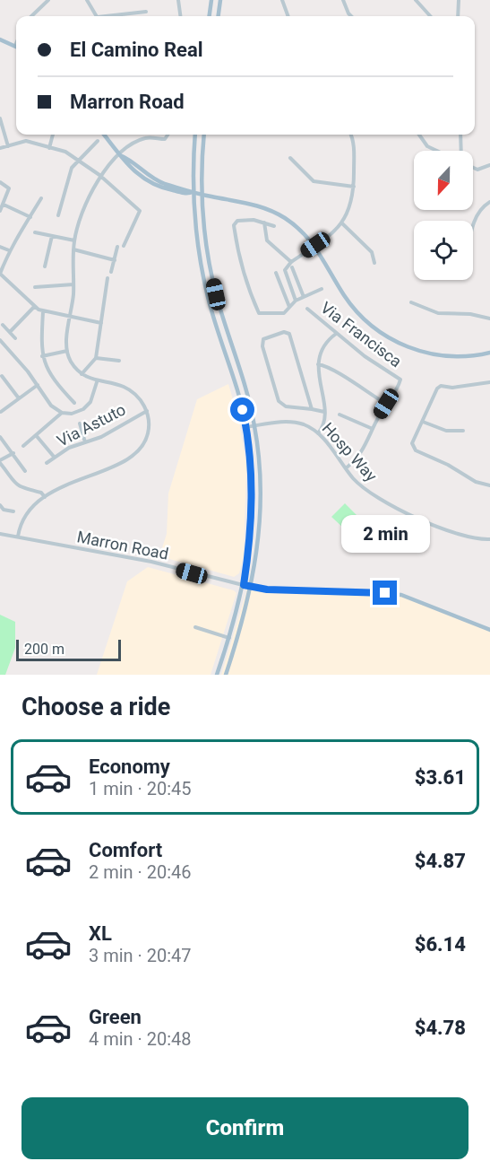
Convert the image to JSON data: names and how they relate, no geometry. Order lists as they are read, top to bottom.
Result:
{
  "streets": {
    "main road": ["Marron Road"],
    "street": ["Via Francisca", "Via Astuto", "Hosp Way"]
  },
  "scale_bar": "200 m",
  "north": "bottom",
  "page": {
    "banner": ["El Camino Real", "Marron Road"],
    "bubble": "2 min",
    "scale": "200 m",
    "heading": "Choose a ride",
    "list": [
      {
        "name": "Economy",
        "note": "1 min · 20:45",
        "value": "$3.61"
      },
      {
        "name": "Comfort",
        "note": "2 min · 20:46",
        "value": "$4.87"
      },
      {
        "name": "XL",
        "note": "3 min · 20:47",
        "value": "$6.14"
      },
      {
        "name": "Green",
        "note": "4 min · 20:48",
        "value": "$4.78"
      }
    ],
    "buttons": "Confirm"
  }
}
